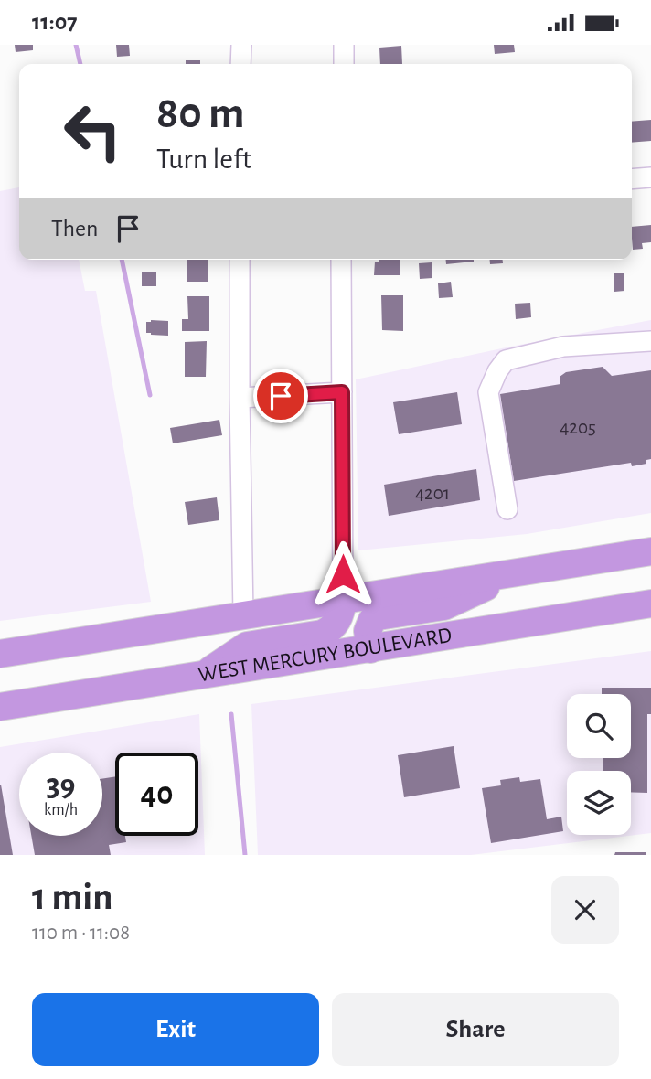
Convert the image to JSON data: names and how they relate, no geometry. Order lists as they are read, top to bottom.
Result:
{
  "streets": {
    "highway": ["WEST MERCURY BOULEVARD"]
  },
  "house_numbers": ["4205", "4201"],
  "page": {
    "status": "11:07",
    "turn": ["80 m", "Turn left"],
    "then": "Then",
    "speed": "39 km/h",
    "limit": "40",
    "heading": ["1 min", "110 m · 11:08"],
    "buttons": ["Exit", "Share"]
  }
}
